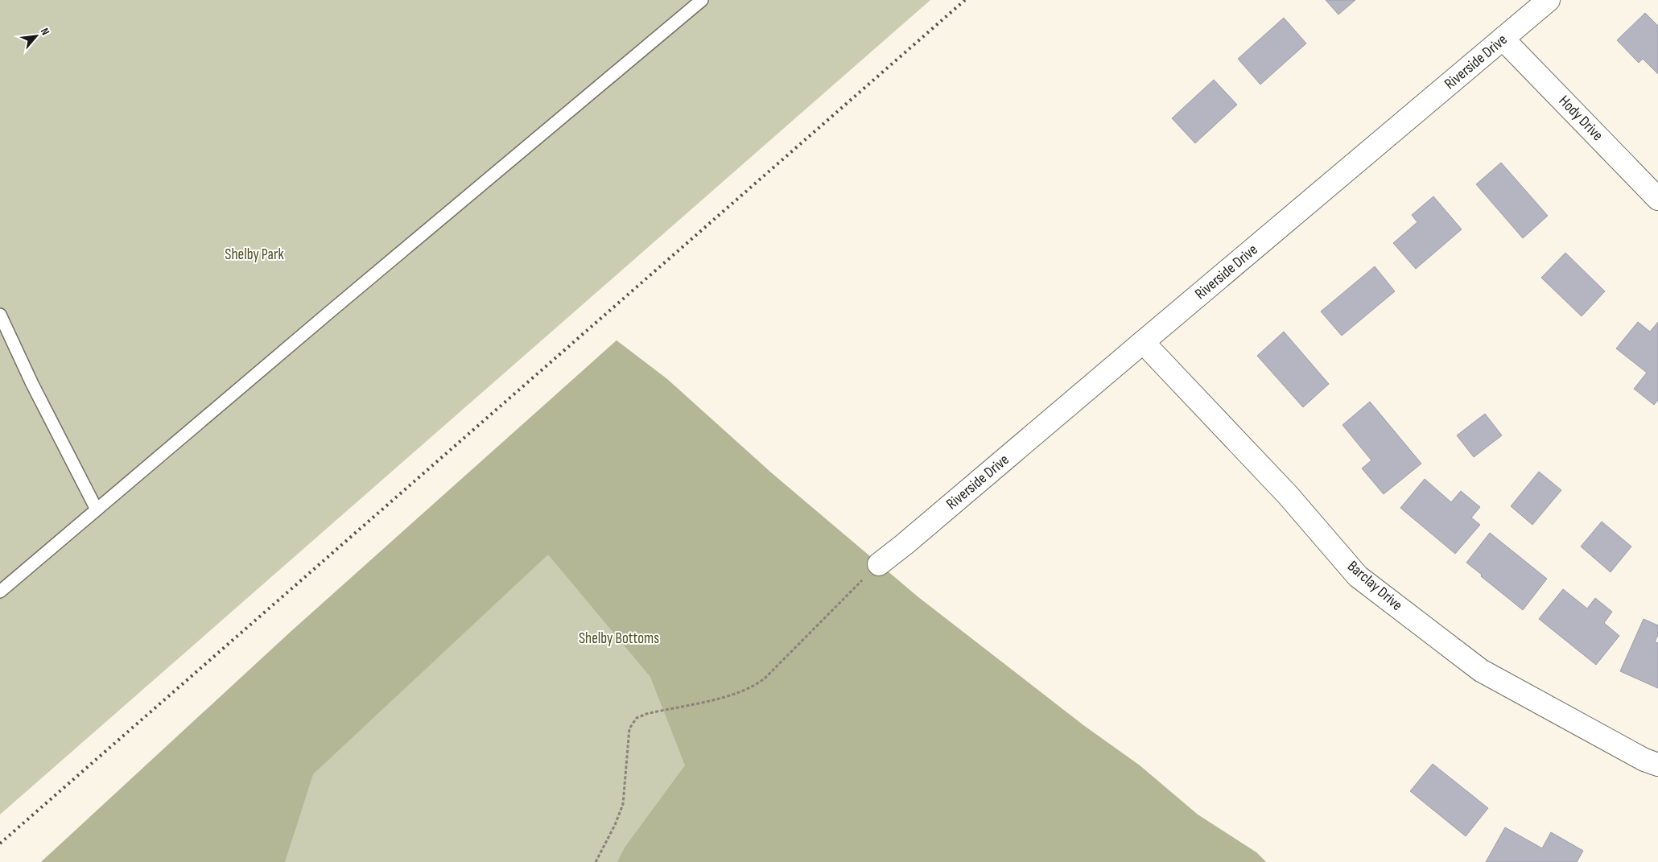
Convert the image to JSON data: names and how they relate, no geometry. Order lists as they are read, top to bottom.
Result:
{
  "streets": {
    "street": ["Riverside Drive", "Hody Drive", "Barclay Drive"]
  },
  "crossings": [
    ["Riverside Drive", "Hody Drive"],
    ["Riverside Drive", "Barclay Drive"]
  ],
  "parks": ["Shelby Park", "Shelby Bottoms"],
  "north": "top right"
}
